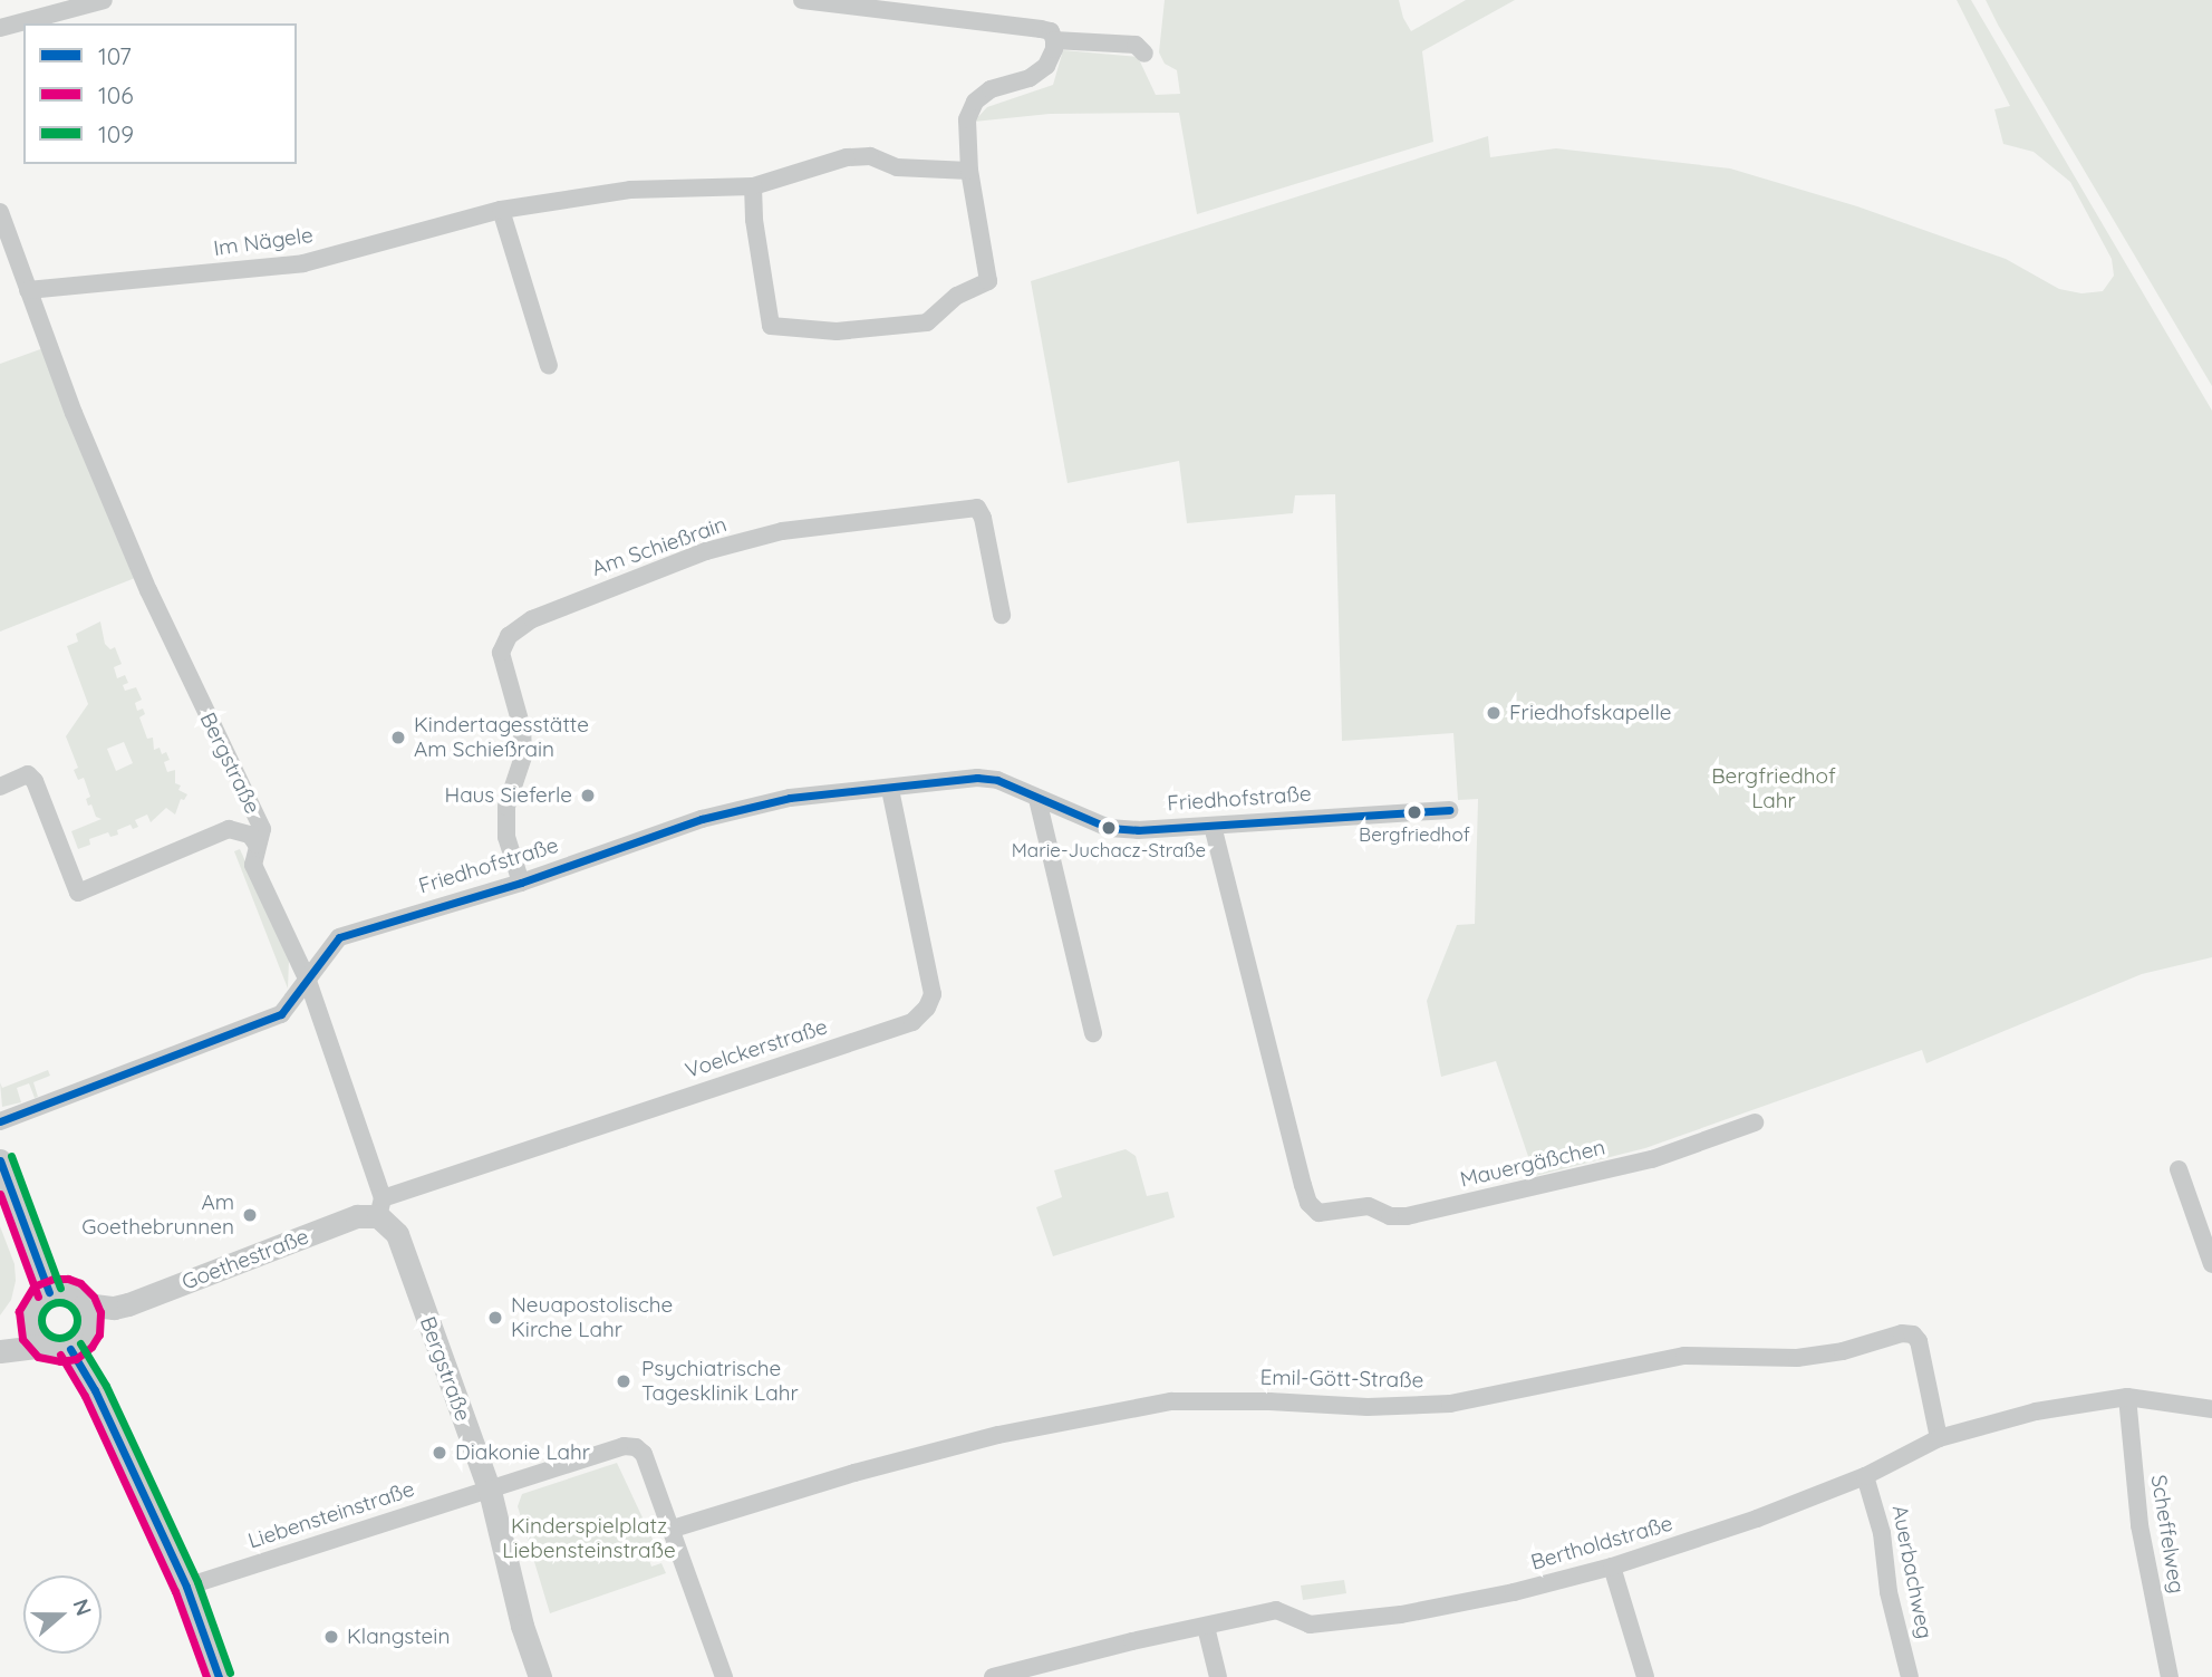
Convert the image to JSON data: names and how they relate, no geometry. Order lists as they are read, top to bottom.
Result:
{
  "streets": {
    "street": [
      "Im Nägele",
      "Am Schießrain",
      "Bergstraße",
      "Friedhofstraße",
      "Voelckerstraße",
      "Mauergäßchen",
      "Goethestraße",
      "Emil-Gött-Straße",
      "Liebensteinstraße",
      "Scheffelweg",
      "Bertholdstraße",
      "Auerbachweg"
    ]
  },
  "crossings": [
    ["Im Nägele", "Bergstraße"],
    ["Am Schießrain", "Friedhofstraße"],
    ["Bergstraße", "Friedhofstraße"],
    ["Bergstraße", "Voelckerstraße"],
    ["Bergstraße", "Goethestraße"],
    ["Bergstraße", "Liebensteinstraße"],
    ["Friedhofstraße", "Voelckerstraße"],
    ["Friedhofstraße", "Mauergäßchen"],
    ["Voelckerstraße", "Goethestraße"],
    ["Emil-Gött-Straße", "Liebensteinstraße"],
    ["Emil-Gött-Straße", "Bertholdstraße"],
    ["Scheffelweg", "Bertholdstraße"],
    ["Bertholdstraße", "Auerbachweg"]
  ],
  "parks": ["Bergfriedhof Lahr", "Kinderspielplatz Liebensteinstraße"],
  "places": [
    "Friedhofskapelle",
    "Kindertagesstätte Am Schießrain",
    "Haus Sieferle",
    "Bergfriedhof",
    "Marie-Juchacz-Straße",
    "Am Goethebrunnen",
    "Neuapostolische Kirche Lahr",
    "Psychiatrische Tagesklinik Lahr",
    "Diakonie Lahr",
    "Klangstein"
  ],
  "lines": ["transit line 107", "transit line 109", "transit line 106"],
  "legend": ["107", "106", "109"],
  "north": "right"
}
